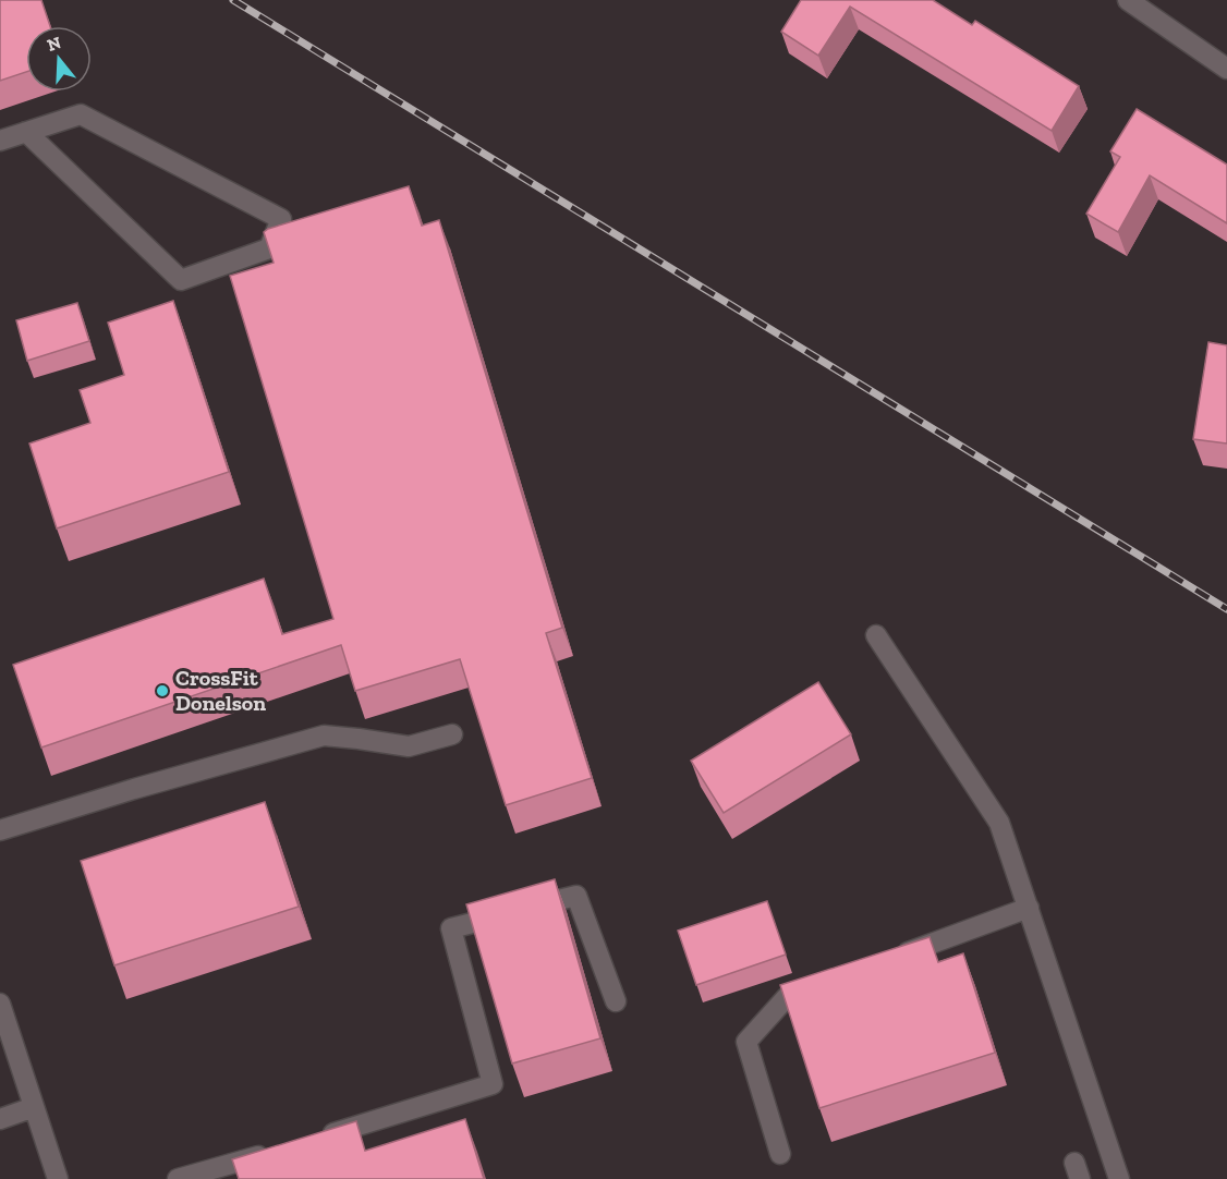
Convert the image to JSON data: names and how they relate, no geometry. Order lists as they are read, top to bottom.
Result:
{
  "places": ["CrossFit Donelson"],
  "north": "top"
}
